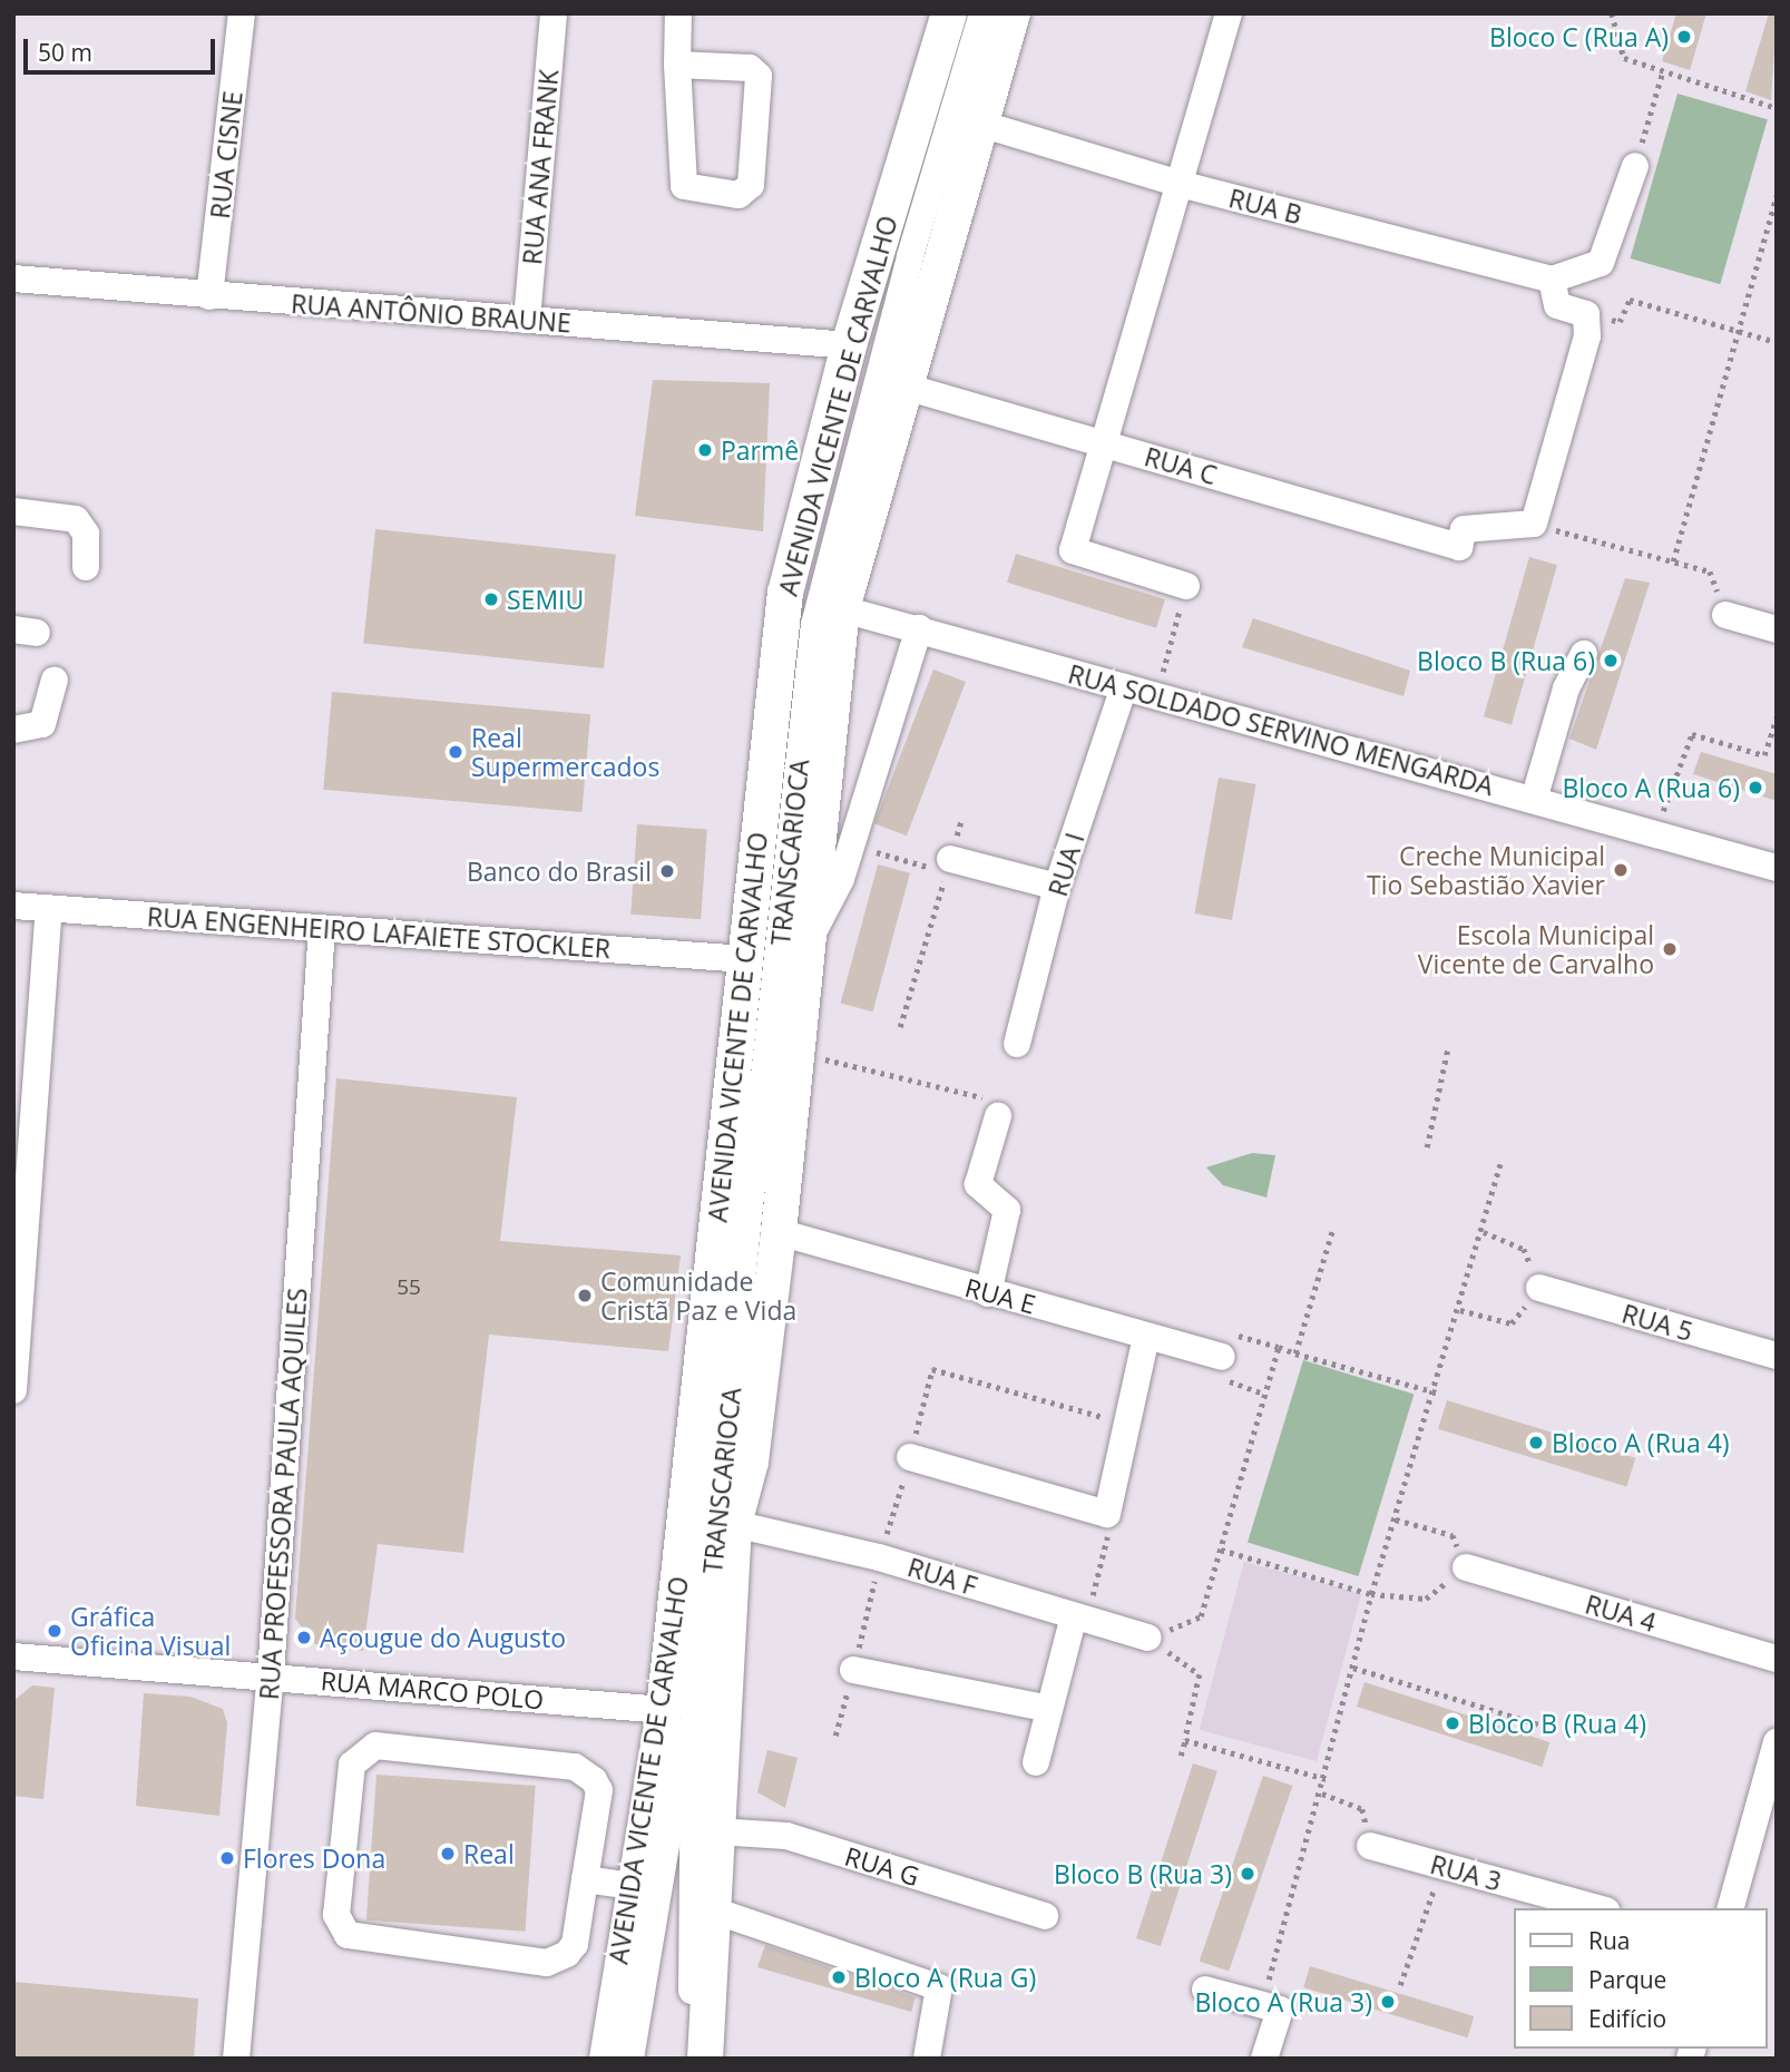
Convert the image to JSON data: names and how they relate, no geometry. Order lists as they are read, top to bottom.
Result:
{
  "streets": {
    "main road": ["AVENIDA VICENTE DE CARVALHO"],
    "street": [
      "RUA CISNE",
      "RUA ANA FRANK",
      "RUA B",
      "RUA ANTÔNIO BRAUNE",
      "RUA C",
      "RUA SOLDADO SERVINO MENGARDA",
      "TRANSCARIOCA",
      "RUA I",
      "RUA ENGENHEIRO LAFAIETE STOCKLER",
      "RUA E",
      "RUA 5",
      "RUA PROFESSORA PAULA AQUILES",
      "RUA F",
      "RUA 4",
      "RUA MARCO POLO",
      "RUA G",
      "RUA 3"
    ]
  },
  "crossings": [
    ["RUA CISNE", "RUA ANTÔNIO BRAUNE"],
    ["RUA ANA FRANK", "RUA ANTÔNIO BRAUNE"],
    ["RUA B", "AVENIDA VICENTE DE CARVALHO"],
    ["RUA ANTÔNIO BRAUNE", "AVENIDA VICENTE DE CARVALHO"],
    ["AVENIDA VICENTE DE CARVALHO", "RUA C"],
    ["AVENIDA VICENTE DE CARVALHO", "RUA SOLDADO SERVINO MENGARDA"],
    ["AVENIDA VICENTE DE CARVALHO", "TRANSCARIOCA"],
    ["AVENIDA VICENTE DE CARVALHO", "RUA ENGENHEIRO LAFAIETE STOCKLER"],
    ["AVENIDA VICENTE DE CARVALHO", "RUA E"],
    ["AVENIDA VICENTE DE CARVALHO", "RUA F"],
    ["AVENIDA VICENTE DE CARVALHO", "RUA MARCO POLO"],
    ["AVENIDA VICENTE DE CARVALHO", "RUA G"],
    ["RUA SOLDADO SERVINO MENGARDA", "TRANSCARIOCA"],
    ["RUA SOLDADO SERVINO MENGARDA", "RUA I"],
    ["TRANSCARIOCA", "RUA MARCO POLO"],
    ["RUA ENGENHEIRO LAFAIETE STOCKLER", "RUA PROFESSORA PAULA AQUILES"],
    ["RUA PROFESSORA PAULA AQUILES", "RUA MARCO POLO"]
  ],
  "places": [
    "Bloco C (Rua A)",
    "Parmê",
    "SEMIU",
    "Bloco B (Rua 6)",
    "Real Supermercados",
    "Bloco A (Rua 6)",
    "Creche Municipal Tio Sebastião Xavier",
    "Banco do Brasil",
    "Escola Municipal Vicente de Carvalho",
    "Comunidade Cristã Paz e Vida",
    "Bloco A (Rua 4)",
    "Gráfica Oficina Visual",
    "Açougue do Augusto",
    "Bloco B (Rua 4)",
    "Real",
    "Flores Dona",
    "Bloco B (Rua 3)",
    "Bloco A (Rua G)",
    "Bloco A (Rua 3)"
  ],
  "house_numbers": ["55"],
  "legend": ["Rua", "Parque", "Edifício"],
  "scale_bar": "50 m"
}
